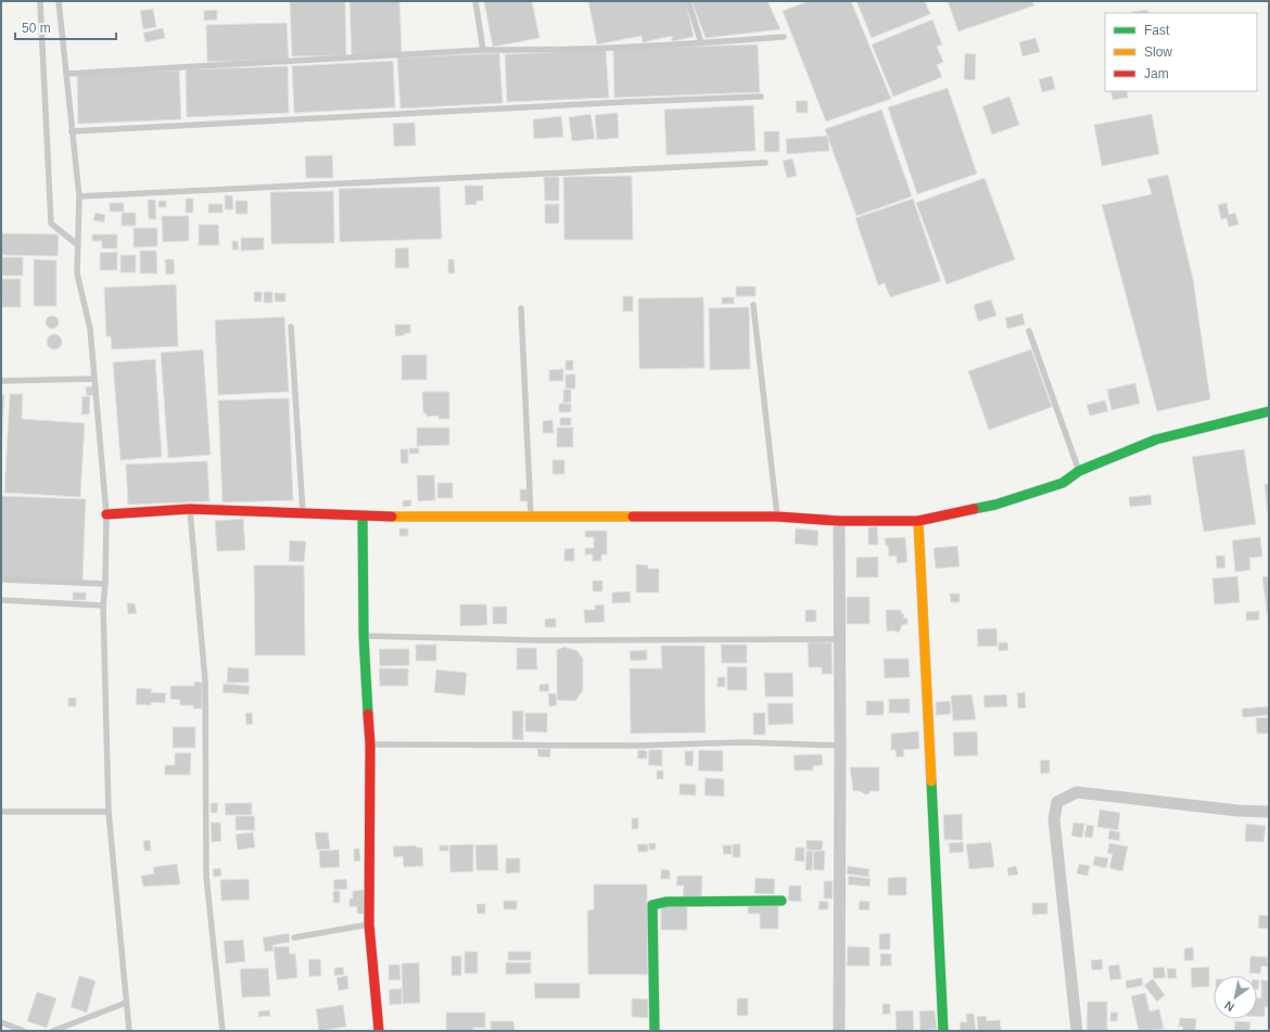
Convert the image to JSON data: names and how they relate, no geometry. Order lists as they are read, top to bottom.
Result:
{
  "legend": ["Fast", "Slow", "Jam"],
  "scale_bar": "50 m",
  "north": "bottom left"
}
